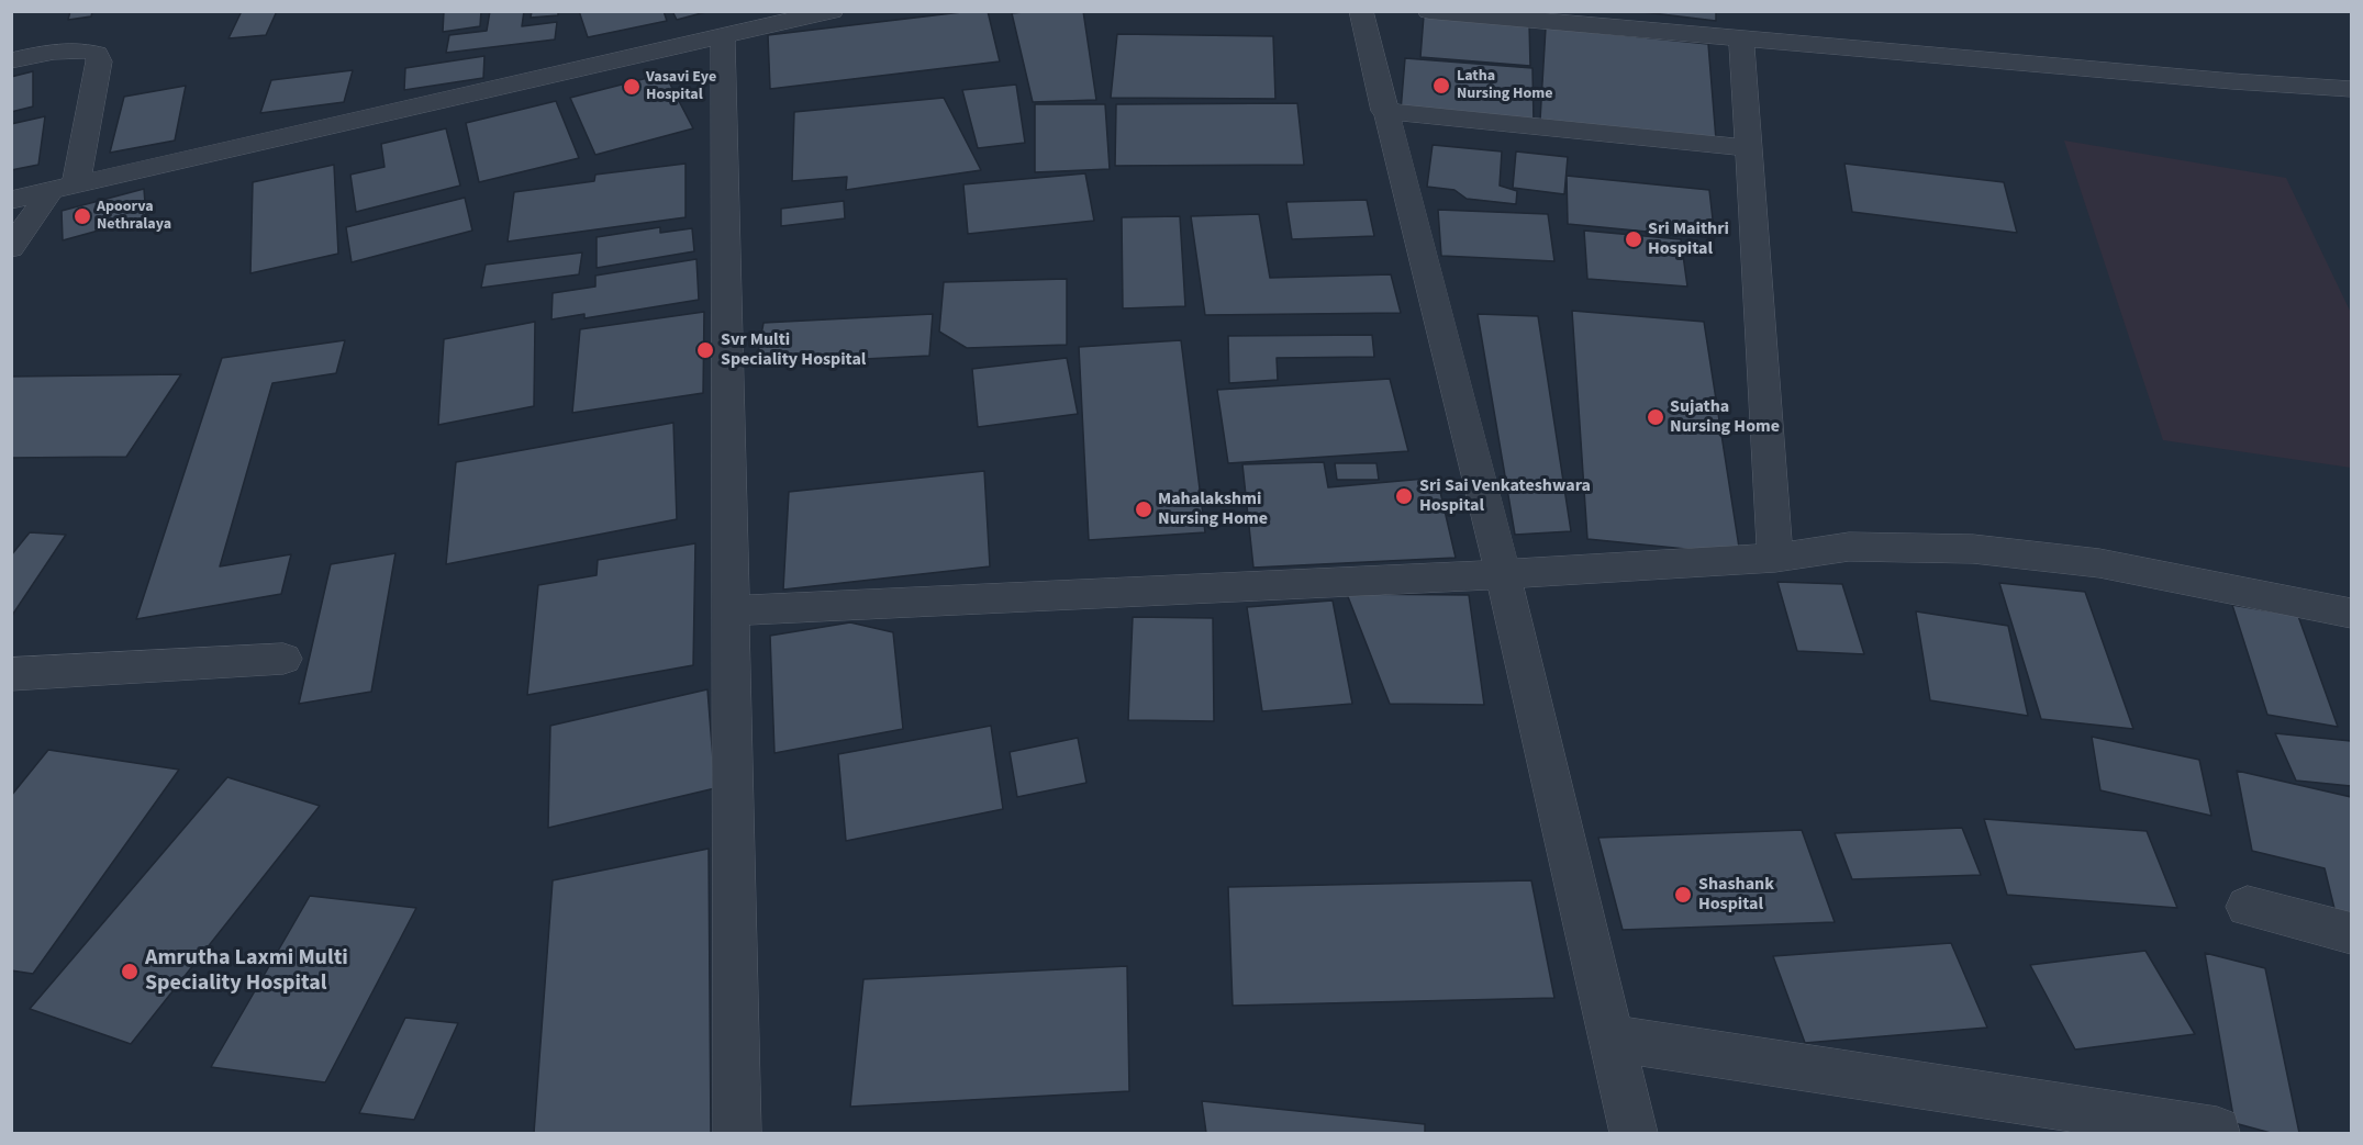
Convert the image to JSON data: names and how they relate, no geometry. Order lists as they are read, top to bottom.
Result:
{
  "places": [
    "Latha Nursing Home",
    "Vasavi Eye Hospital",
    "Apoorva Nethralaya",
    "Sri Maithri Hospital",
    "Svr Multi Speciality Hospital",
    "Sujatha Nursing Home",
    "Sri Sai Venkateshwara Hospital",
    "Mahalakshmi Nursing Home",
    "Shashank Hospital",
    "Amrutha Laxmi Multi Speciality Hospital"
  ]
}
